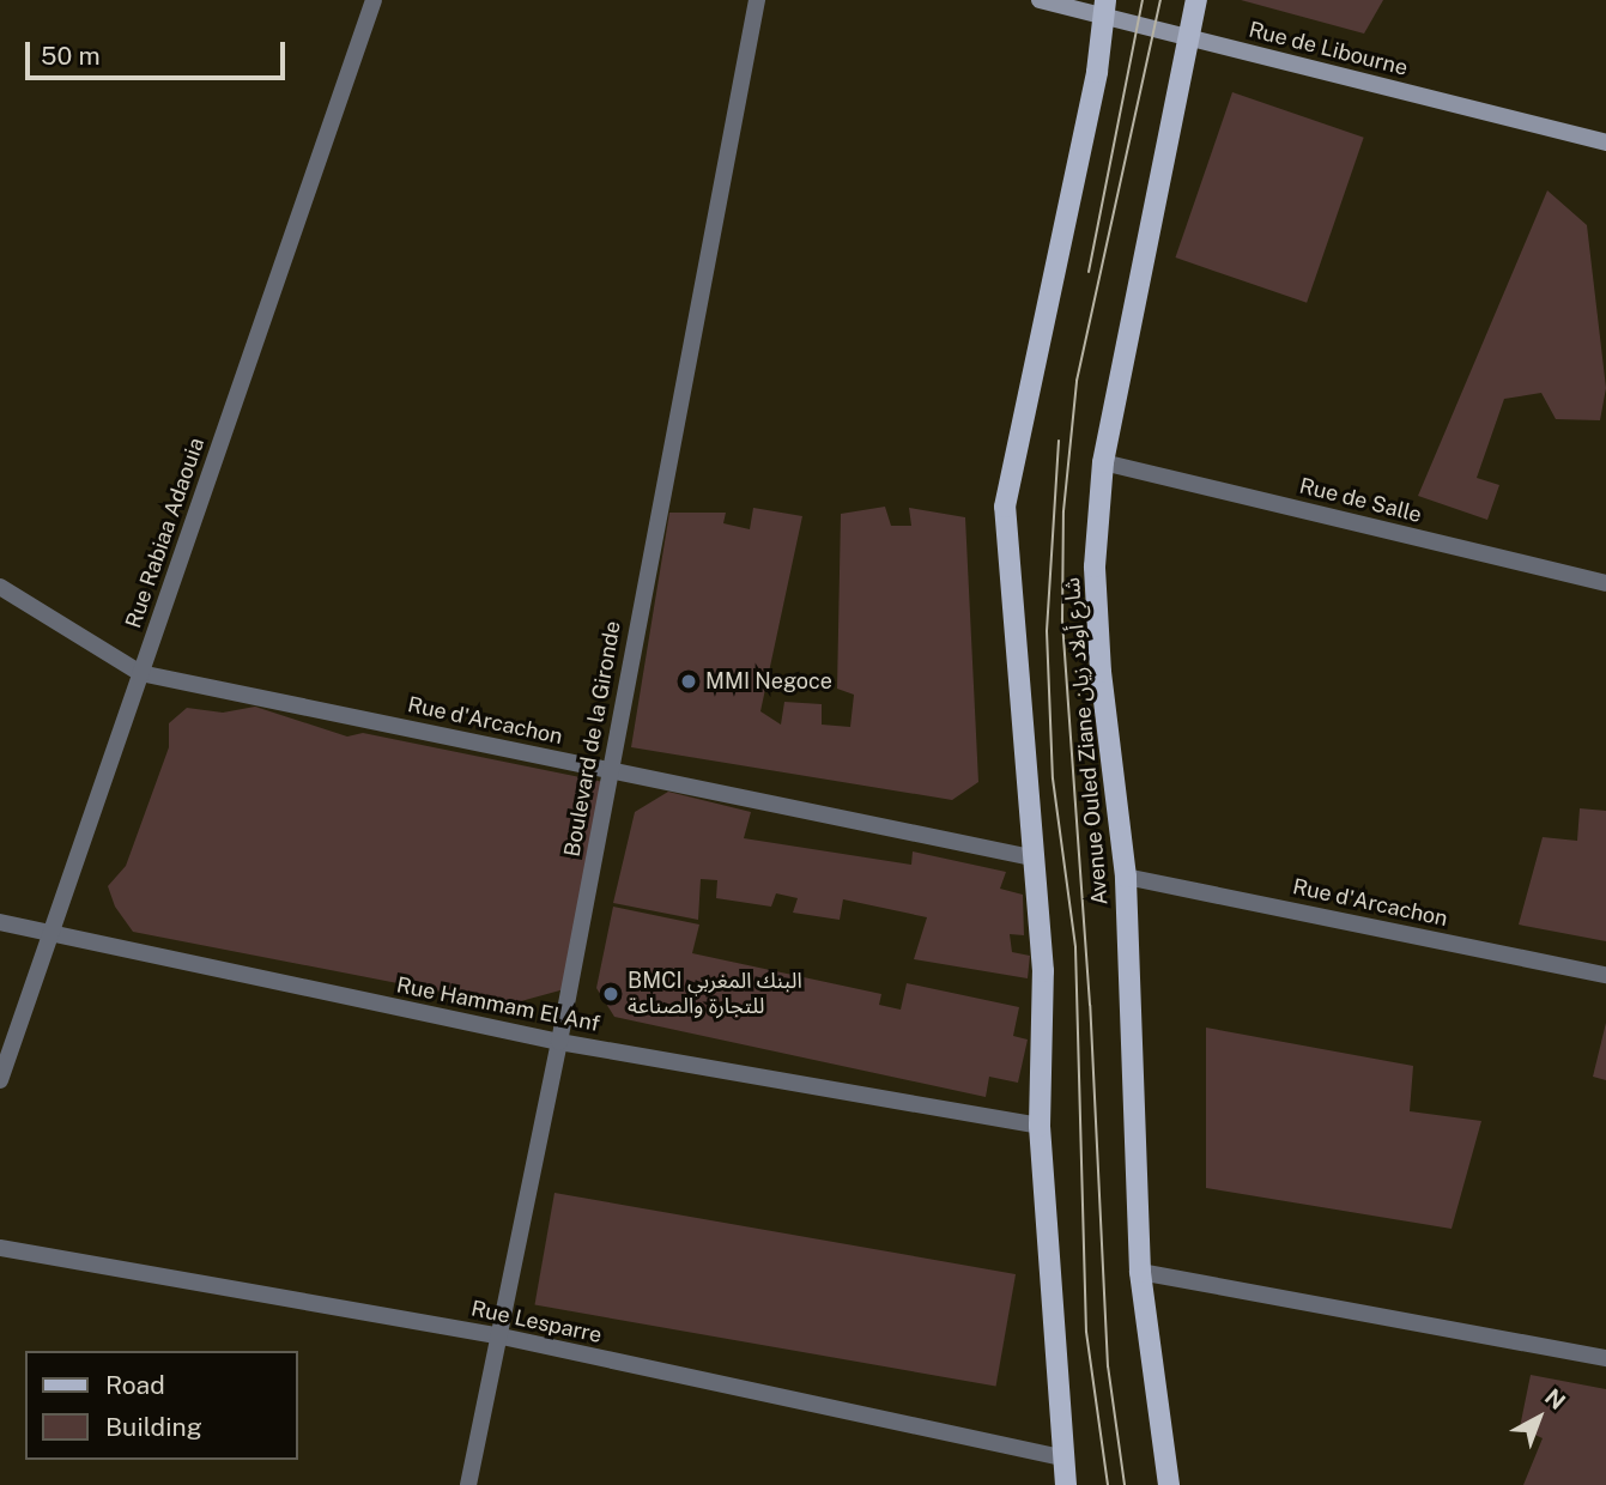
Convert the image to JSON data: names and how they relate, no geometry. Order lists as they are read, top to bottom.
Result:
{
  "streets": {
    "main road": ["Rue de Libourne", "Avenue Ouled Ziane شارع أولاد زيان"],
    "street": [
      "Rue de Salle",
      "Rue Rabiaa Adaouia",
      "Rue d'Arcachon",
      "Boulevard de la Gironde",
      "Rue Hammam El Anf",
      "Rue Lesparre"
    ]
  },
  "crossings": [
    ["Rue de Libourne", "Avenue Ouled Ziane شارع أولاد زيان"],
    ["Rue de Salle", "Avenue Ouled Ziane شارع أولاد زيان"],
    ["Rue Rabiaa Adaouia", "Rue d'Arcachon"],
    ["Rue Rabiaa Adaouia", "Rue Hammam El Anf"],
    ["Rue d'Arcachon", "Boulevard de la Gironde"],
    ["Rue d'Arcachon", "Avenue Ouled Ziane شارع أولاد زيان"],
    ["Boulevard de la Gironde", "Rue Hammam El Anf"],
    ["Boulevard de la Gironde", "Rue Lesparre"]
  ],
  "places": ["MMI Negoce", "BMCI البنك المغربي للتجارة والصناعة"],
  "legend": ["Road", "Building"],
  "scale_bar": "50 m",
  "north": "top right"
}
